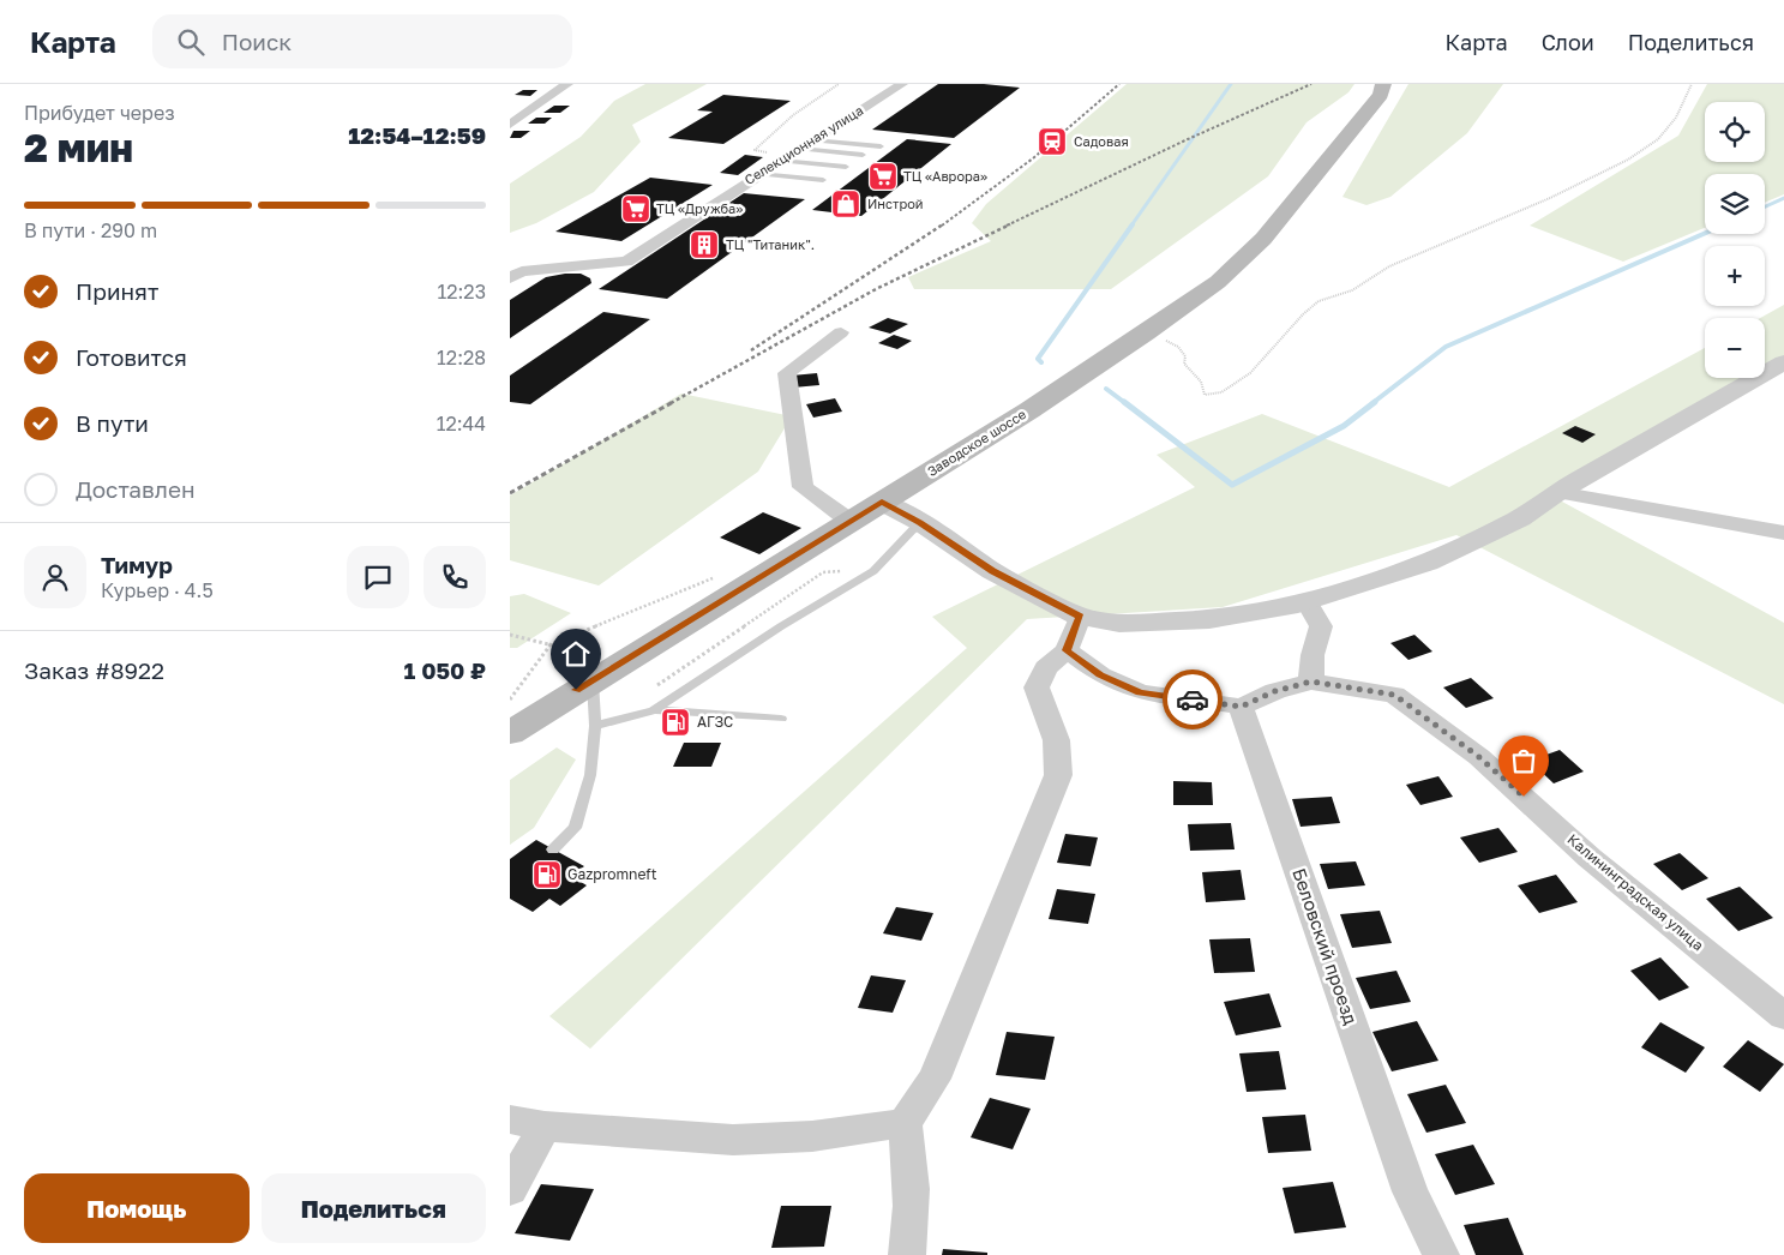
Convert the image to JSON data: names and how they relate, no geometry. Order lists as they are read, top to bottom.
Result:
{
  "streets": {
    "main road": ["Заводское шоссе"],
    "street": ["Селекционная улица", "Калининградская улица", "Беловский проезд"]
  },
  "places": {
    "station": ["Садовая"],
    "supermarket": ["ТЦ «Аврора»", "ТЦ «Дружба»"],
    "shop": ["Инстрой"],
    "building": ["ТЦ \"Титаник\"."],
    "fuel station": ["АГЗС", "Gazpromneft"]
  },
  "page": {
    "header": "Карта",
    "search": "Поиск",
    "nav": ["Карта", "Слои", "Поделиться"],
    "heading": ["2 мин", "Прибудет через", "12:54–12:59"],
    "panel": [
      "Тимур",
      "Курьер · 4.5",
      "Заказ #8922",
      "1 050 ₽"
    ],
    "map_buttons": ["+", "−"],
    "bar": "В пути · 290 m",
    "list": [
      ["Принят", "12:23"],
      ["Готовится", "12:28"],
      ["В пути", "12:44"],
      "Доставлен"
    ],
    "buttons": ["Помощь", "Поделиться"]
  }
}
